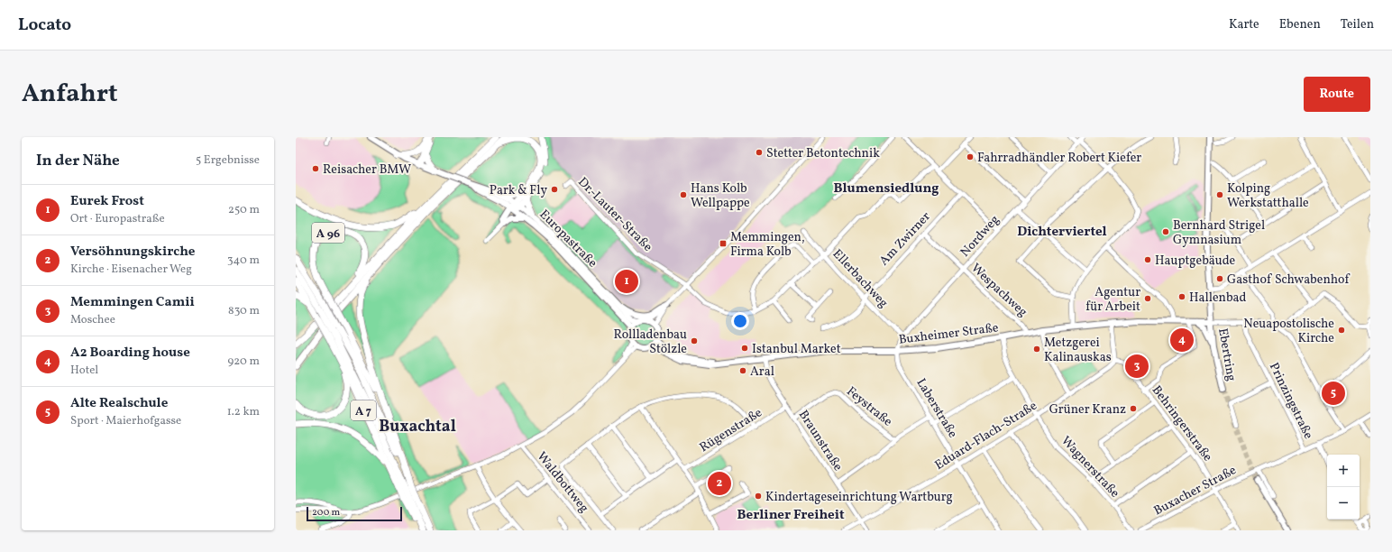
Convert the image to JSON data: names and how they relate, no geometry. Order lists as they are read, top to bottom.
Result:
{
  "streets": {
    "highway": ["A 96", "A 7"],
    "main road": ["Europastraße", "Buxheimer Straße", "Ebertring"],
    "street": [
      "Dr.-Lauter-Straße",
      "Nordweg",
      "Am Zwirner",
      "Ellerbachweg",
      "Wespachweg",
      "Prinzingstraße",
      "Feystraße",
      "Laberstraße",
      "Behringerstraße",
      "Rügenstraße",
      "Eduard-Flach-Straße",
      "Braunstraße",
      "Wagnerstraße",
      "Waldbottweg",
      "Buxacher Straße"
    ]
  },
  "crossings": [
    ["Nordweg", "Ellerbachweg"],
    ["Nordweg", "Wespachweg"],
    ["Nordweg", "Buxheimer Straße"],
    ["Nordweg", "Laberstraße"],
    ["Europastraße", "Buxheimer Straße"],
    ["Am Zwirner", "Ellerbachweg"],
    ["Am Zwirner", "Wespachweg"],
    ["Wespachweg", "Buxheimer Straße"],
    ["Buxheimer Straße", "Ebertring"],
    ["Buxheimer Straße", "Laberstraße"],
    ["Buxheimer Straße", "Braunstraße"],
    ["Buxheimer Straße", "Wagnerstraße"],
    ["Prinzingstraße", "Buxacher Straße"],
    ["Feystraße", "Braunstraße"],
    ["Laberstraße", "Eduard-Flach-Straße"],
    ["Behringerstraße", "Eduard-Flach-Straße"],
    ["Behringerstraße", "Buxacher Straße"],
    ["Rügenstraße", "Braunstraße"],
    ["Eduard-Flach-Straße", "Braunstraße"],
    ["Eduard-Flach-Straße", "Wagnerstraße"]
  ],
  "districts": [
    "Blumensiedlung",
    "Dichterviertel",
    "Buxachtal",
    "Berliner Freiheit"
  ],
  "places": {
    "other": [
      "Stetter Betontechnik",
      "Fahrradhändler Robert Kiefer",
      "Reisacher BMW",
      "Park & Fly",
      "Hans Kolb Wellpappe",
      "Kolping Werkstatthalle",
      "Bernhard Strigel Gymnasium",
      "Hauptgebäude",
      "Gasthof Schwabenhof",
      "Hallenbad",
      "Agentur für Arbeit",
      "Neuapostolische Kirche",
      "Rollladenbau Stölzle",
      "Istanbul Market",
      "Metzgerei Kalinauskas",
      "Aral",
      "Grüner Kranz",
      "Kindertageseinrichtung Wartburg"
    ],
    "transit": ["Memmingen, Firma Kolb"]
  },
  "scale_bar": "200 m",
  "page": {
    "header": "Locato",
    "nav": ["Karte", "Ebenen", "Teilen"],
    "title": "Anfahrt",
    "buttons": "Route",
    "heading": ["In der Nähe", "5 Ergebnisse"],
    "list": [
      {
        "mark": "1",
        "name": "Eurek Frost",
        "note": "Ort · Europastraße",
        "value": "250 m"
      },
      {
        "mark": "2",
        "name": "Versöhnungskirche",
        "note": "Kirche · Eisenacher Weg",
        "value": "340 m"
      },
      {
        "mark": "3",
        "name": "Memmingen Camii",
        "note": "Moschee",
        "value": "830 m"
      },
      {
        "mark": "4",
        "name": "A2 Boarding house",
        "note": "Hotel",
        "value": "920 m"
      },
      {
        "mark": "5",
        "name": "Alte Realschule",
        "note": "Sport · Maierhofgasse",
        "value": "1.2 km"
      }
    ],
    "pins": [
      "1",
      "4",
      "3",
      "5",
      "2"
    ],
    "map_buttons": ["+", "−"],
    "scale": "200 m"
  }
}
